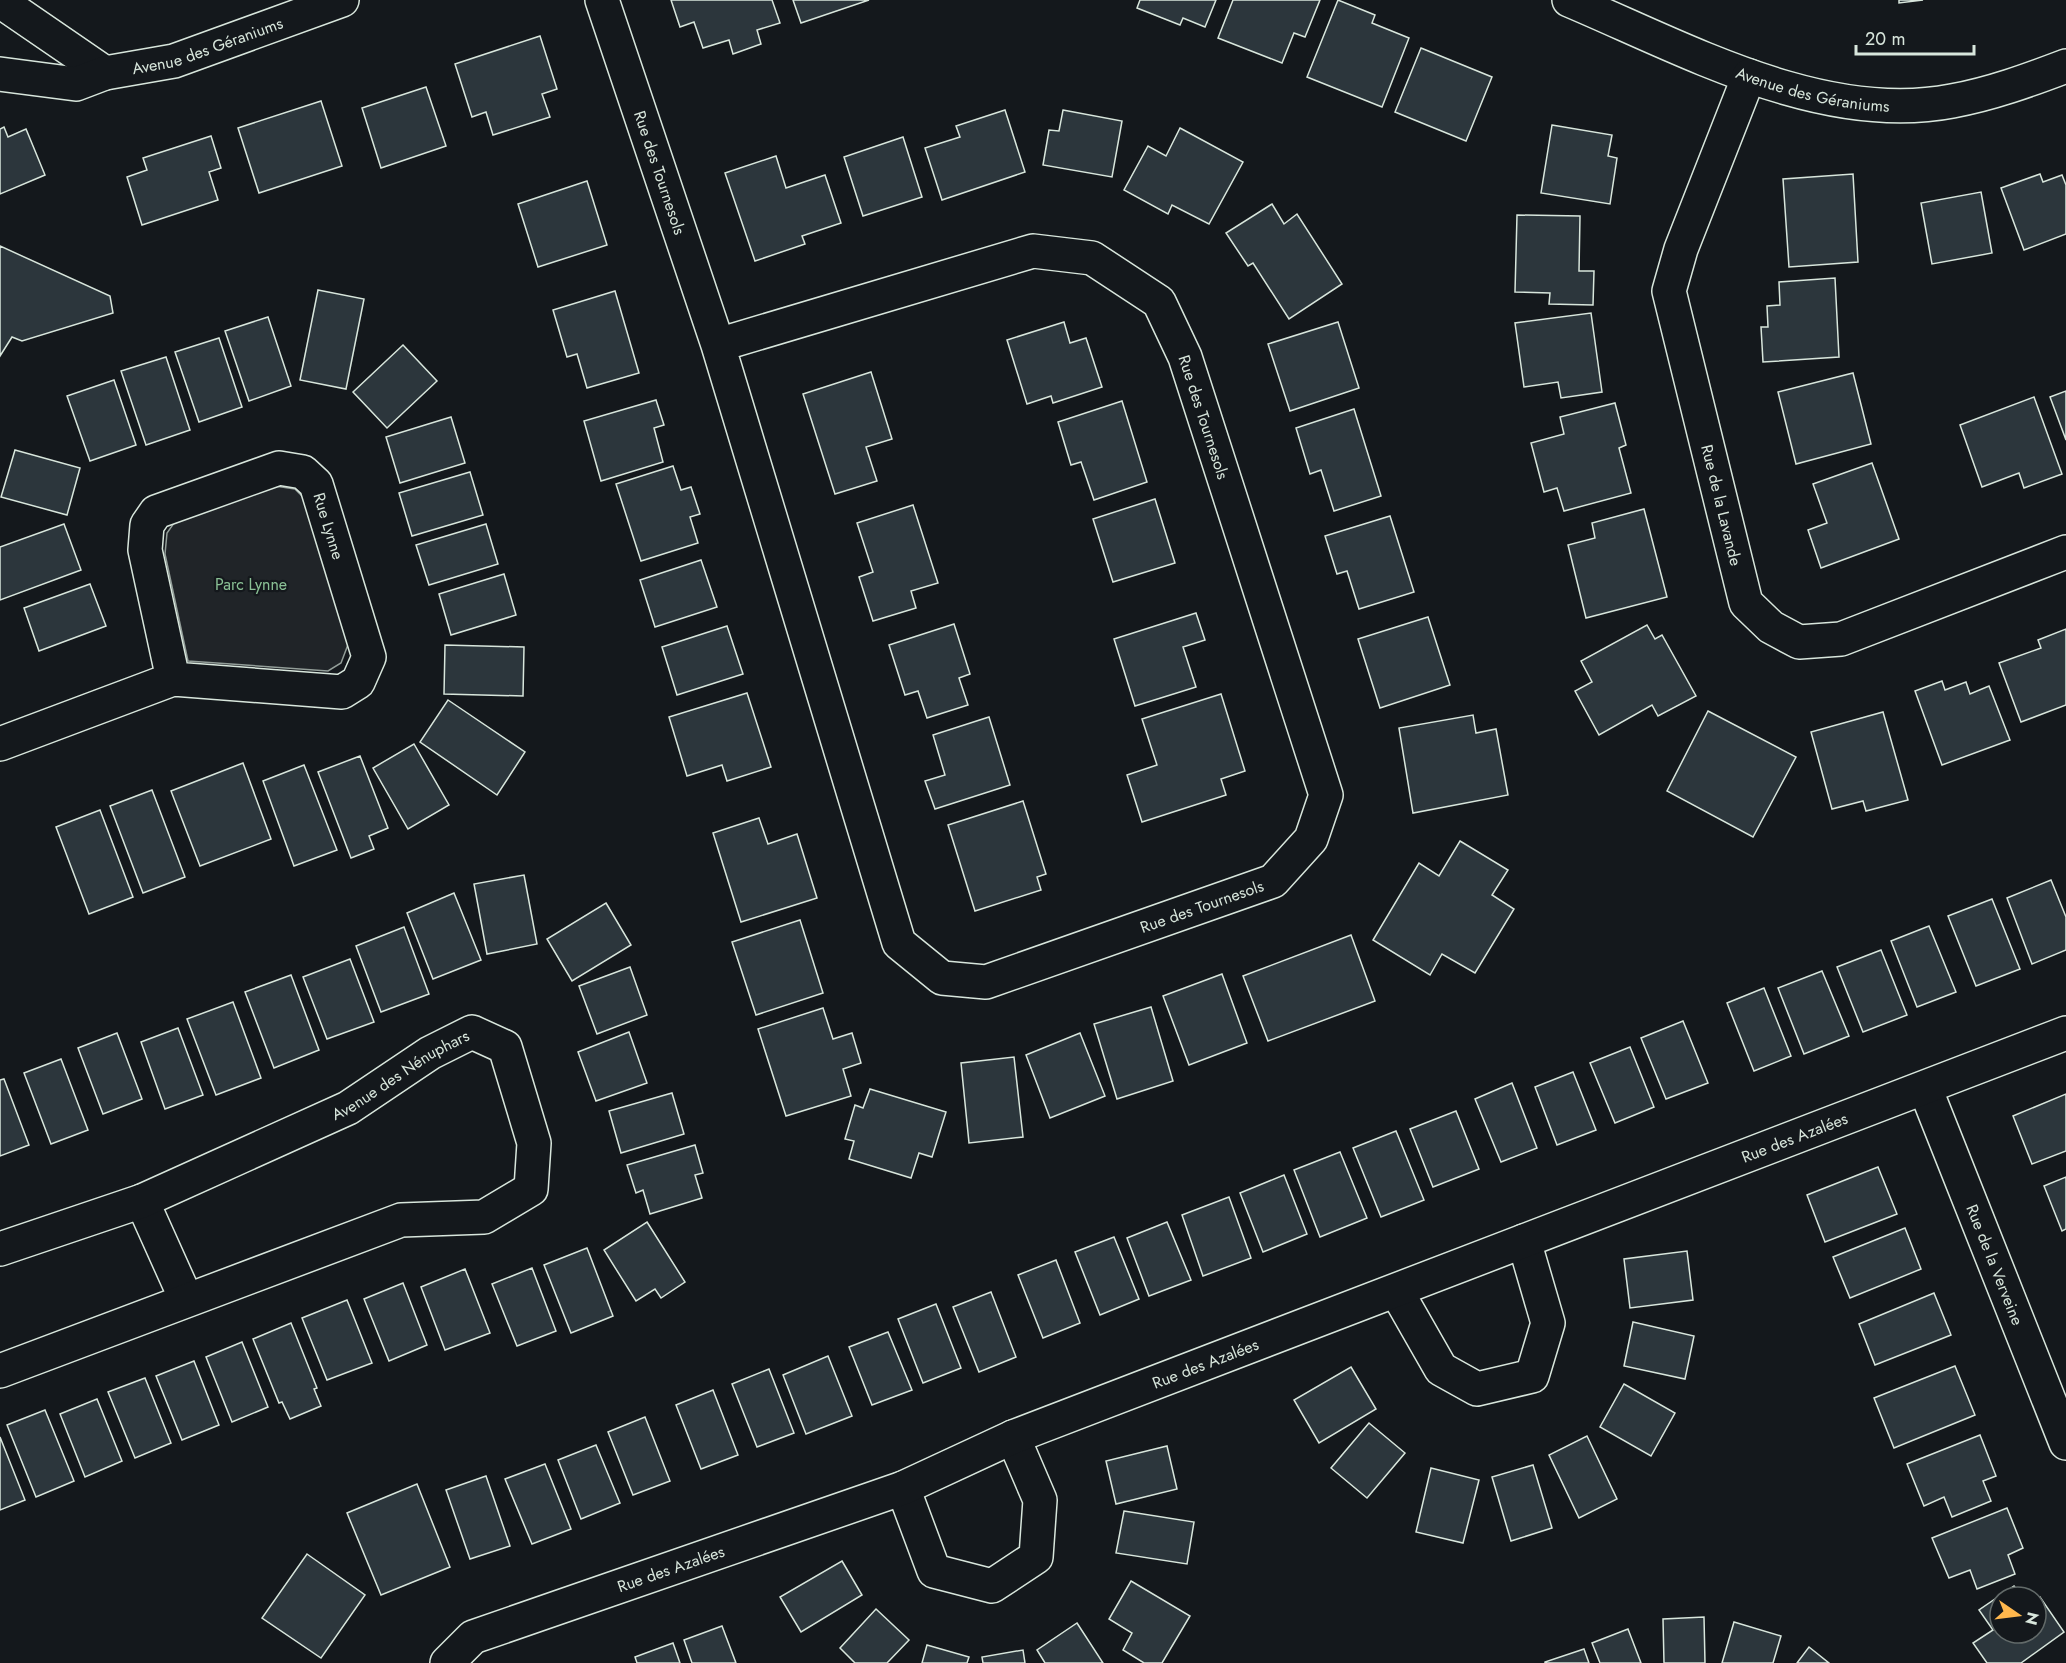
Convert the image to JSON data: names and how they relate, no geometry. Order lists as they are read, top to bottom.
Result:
{
  "streets": {
    "street": [
      "Avenue des Géraniums",
      "Rue des Tournesols",
      "Rue de la Lavande",
      "Rue Lynne",
      "Avenue des Nénuphars",
      "Rue des Azalées",
      "Rue de la Verveine"
    ]
  },
  "crossings": [
    ["Avenue des Géraniums", "Rue de la Lavande"],
    ["Rue des Azalées", "Rue de la Verveine"]
  ],
  "parks": ["Parc Lynne"],
  "scale_bar": "20 m",
  "north": "right"
}
